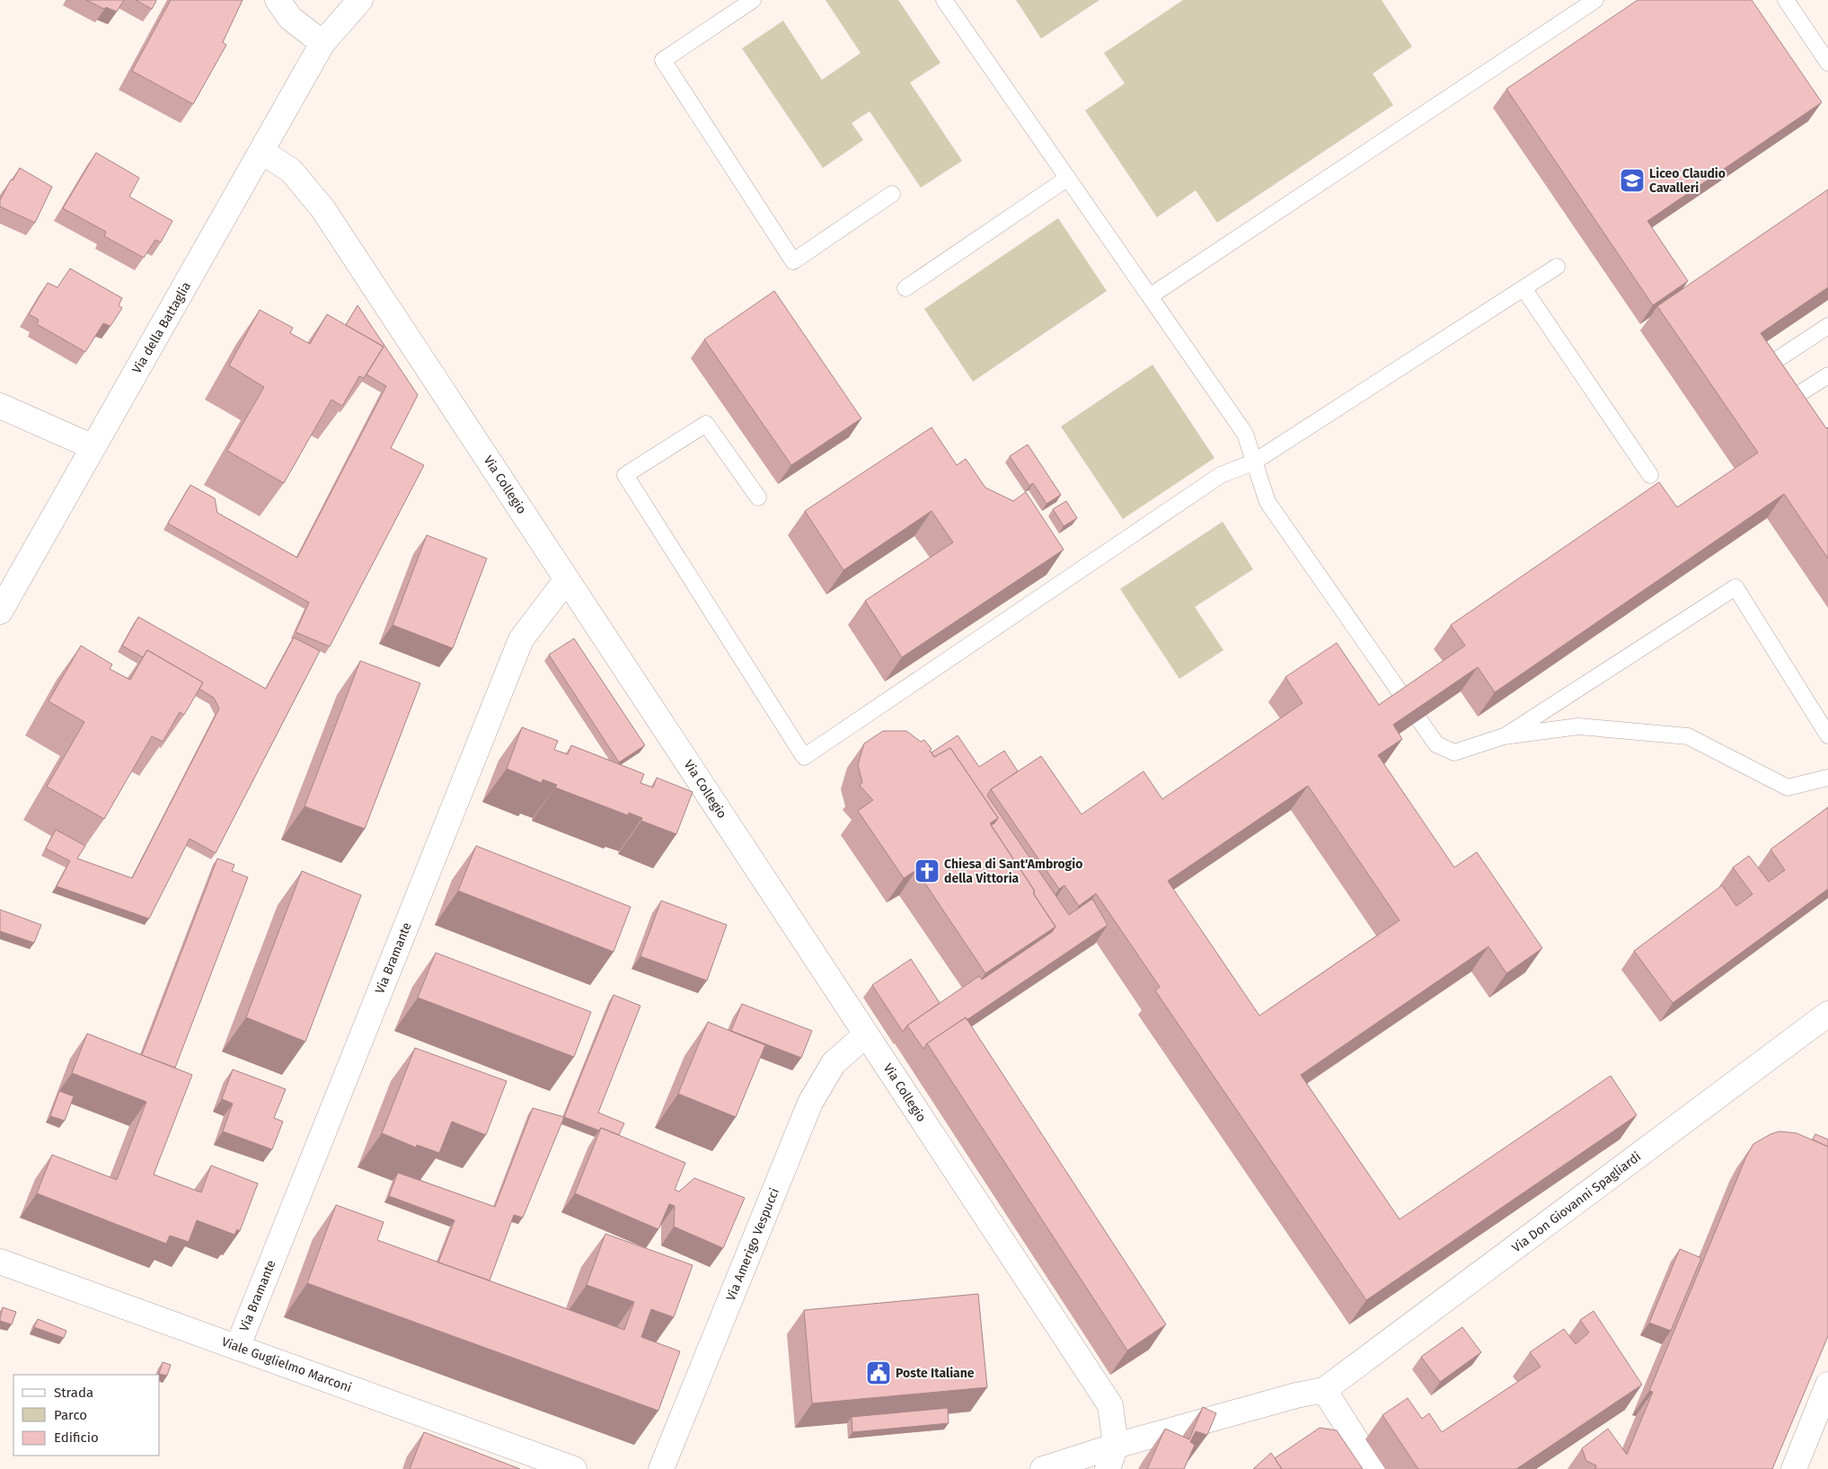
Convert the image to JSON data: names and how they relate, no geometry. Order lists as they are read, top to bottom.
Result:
{
  "streets": {
    "street": [
      "Via della Battaglia",
      "Via Collegio",
      "Via Bramante",
      "Via Don Giovanni Spagliardi",
      "Via Amerigo Vespucci",
      "Viale Guglielmo Marconi"
    ]
  },
  "crossings": [
    ["Via della Battaglia", "Via Collegio"],
    ["Via Collegio", "Via Bramante"],
    ["Via Collegio", "Via Don Giovanni Spagliardi"],
    ["Via Collegio", "Via Amerigo Vespucci"],
    ["Via Bramante", "Viale Guglielmo Marconi"]
  ],
  "places": {
    "school or university": ["Liceo Claudio Cavalleri"],
    "church": ["Chiesa di Sant'Ambrogio della Vittoria"],
    "public building": ["Poste Italiane"]
  },
  "legend": ["Strada", "Parco", "Edificio"]
}
